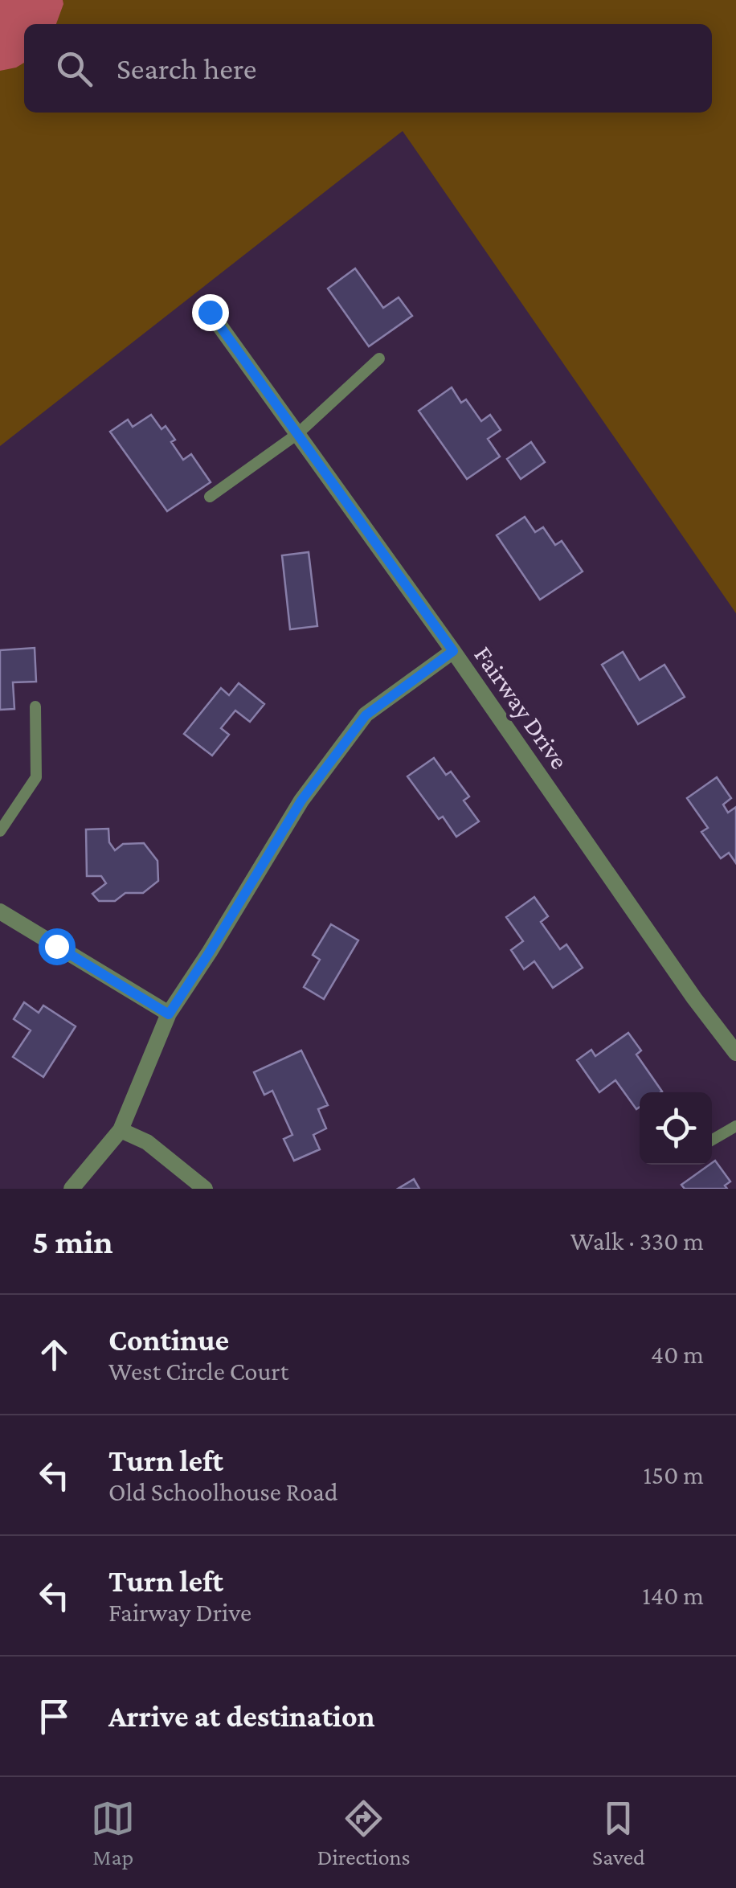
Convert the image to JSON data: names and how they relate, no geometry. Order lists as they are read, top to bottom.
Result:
{
  "streets": {
    "street": ["Fairway Drive"]
  },
  "page": {
    "search": "Search here",
    "heading": ["5 min", "Walk · 330 m"],
    "list": [
      ["Continue", "West Circle Court", "40 m"],
      ["Turn left", "Old Schoolhouse Road", "150 m"],
      ["Turn left", "Fairway Drive", "140 m"],
      "Arrive at destination"
    ],
    "nav": ["Map", "Directions", "Saved"]
  }
}
